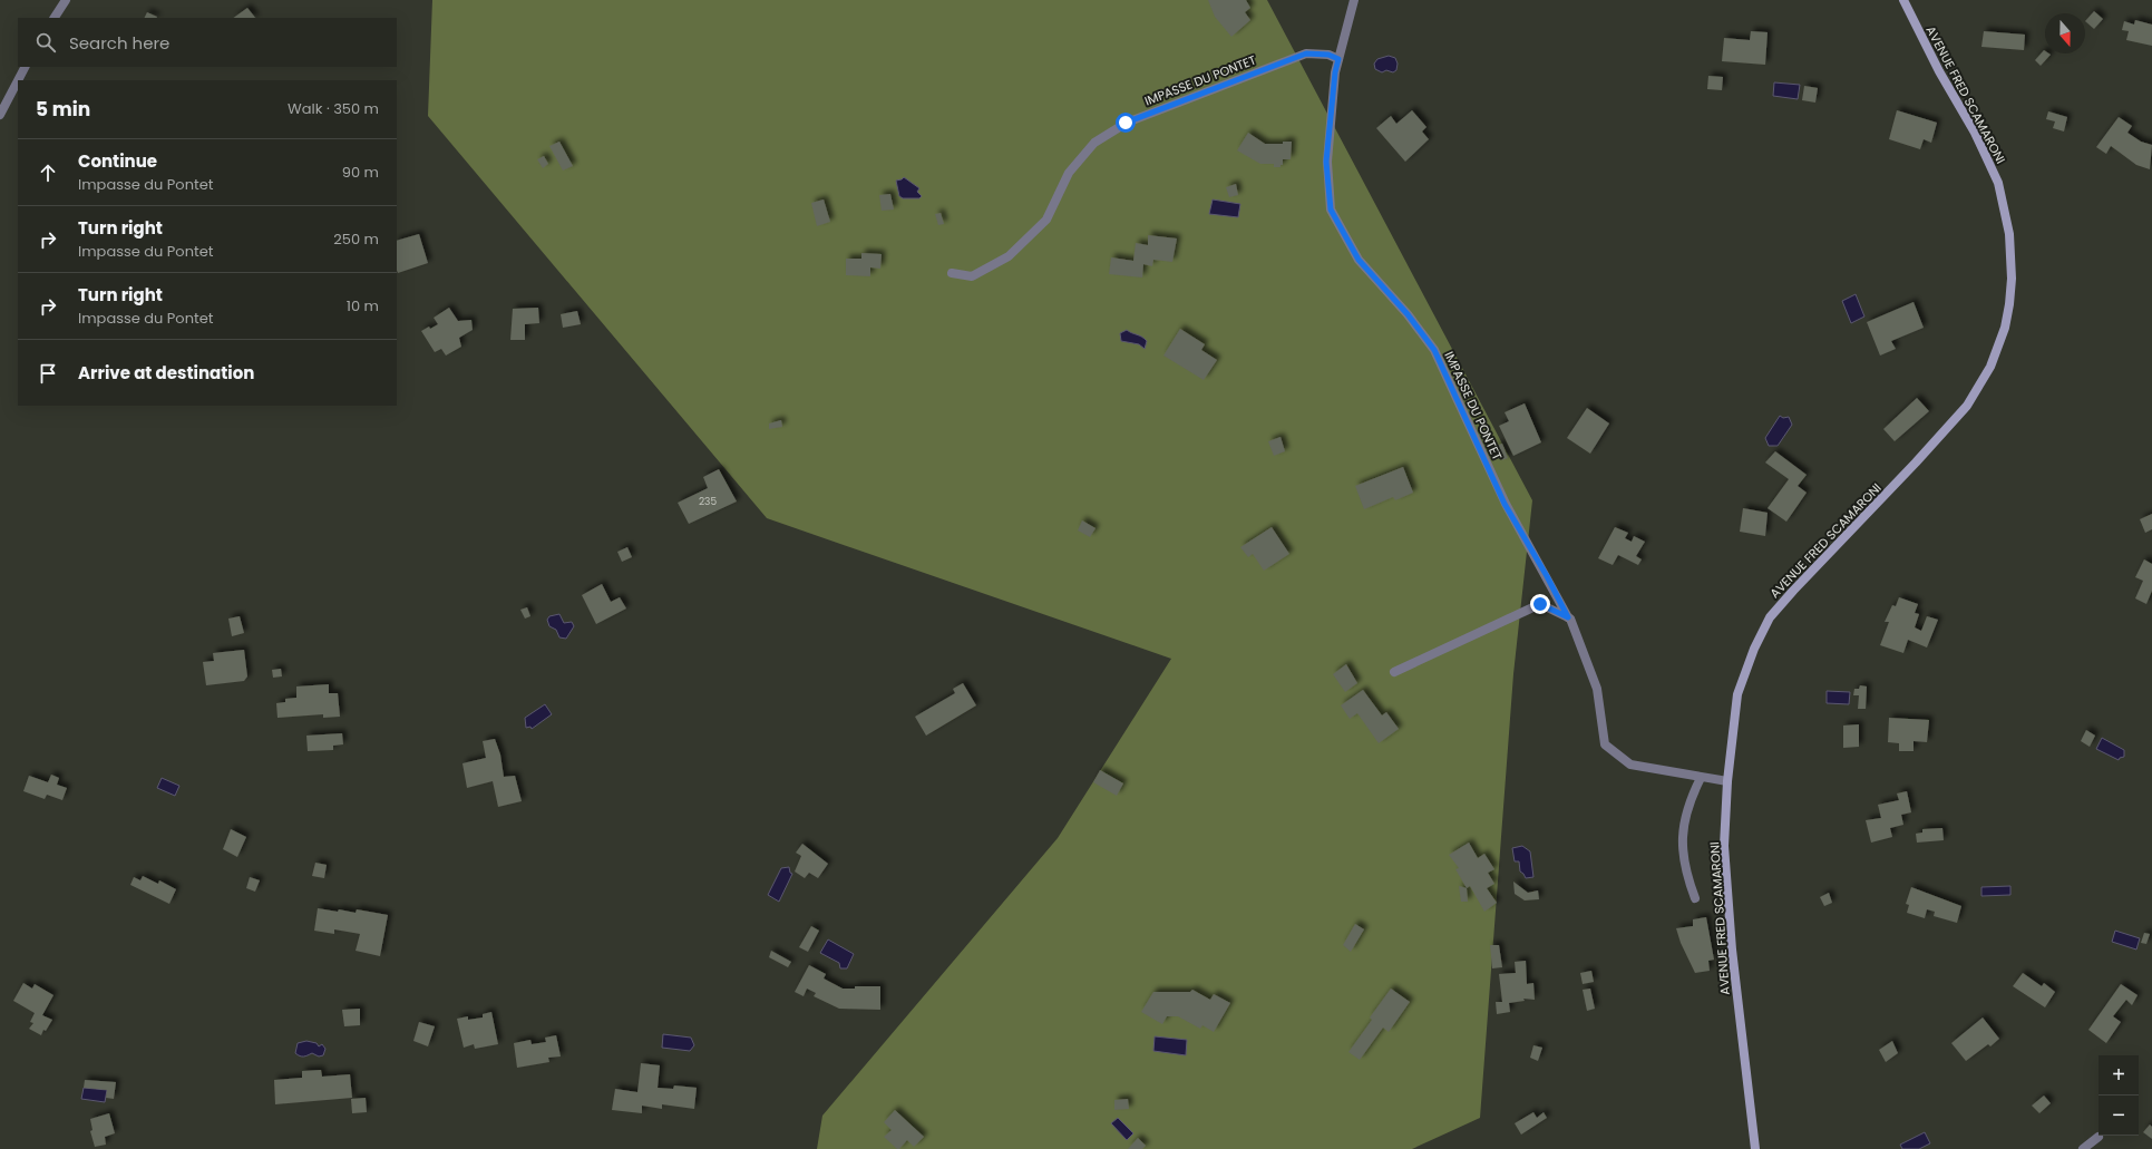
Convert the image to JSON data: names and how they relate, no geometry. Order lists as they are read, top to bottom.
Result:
{
  "streets": {
    "main road": ["AVENUE FRED SCAMARONI"],
    "street": ["IMPASSE DU PONTET"]
  },
  "crossings": [
    ["IMPASSE DU PONTET", "AVENUE FRED SCAMARONI"]
  ],
  "house_numbers": ["235"],
  "north": "bottom",
  "page": {
    "search": "Search here",
    "heading": ["5 min", "Walk · 350 m"],
    "list": [
      ["Continue", "Impasse du Pontet", "90 m"],
      ["Turn right", "Impasse du Pontet", "250 m"],
      ["Turn right", "Impasse du Pontet", "10 m"],
      "Arrive at destination"
    ],
    "map_buttons": ["+", "−"]
  }
}
